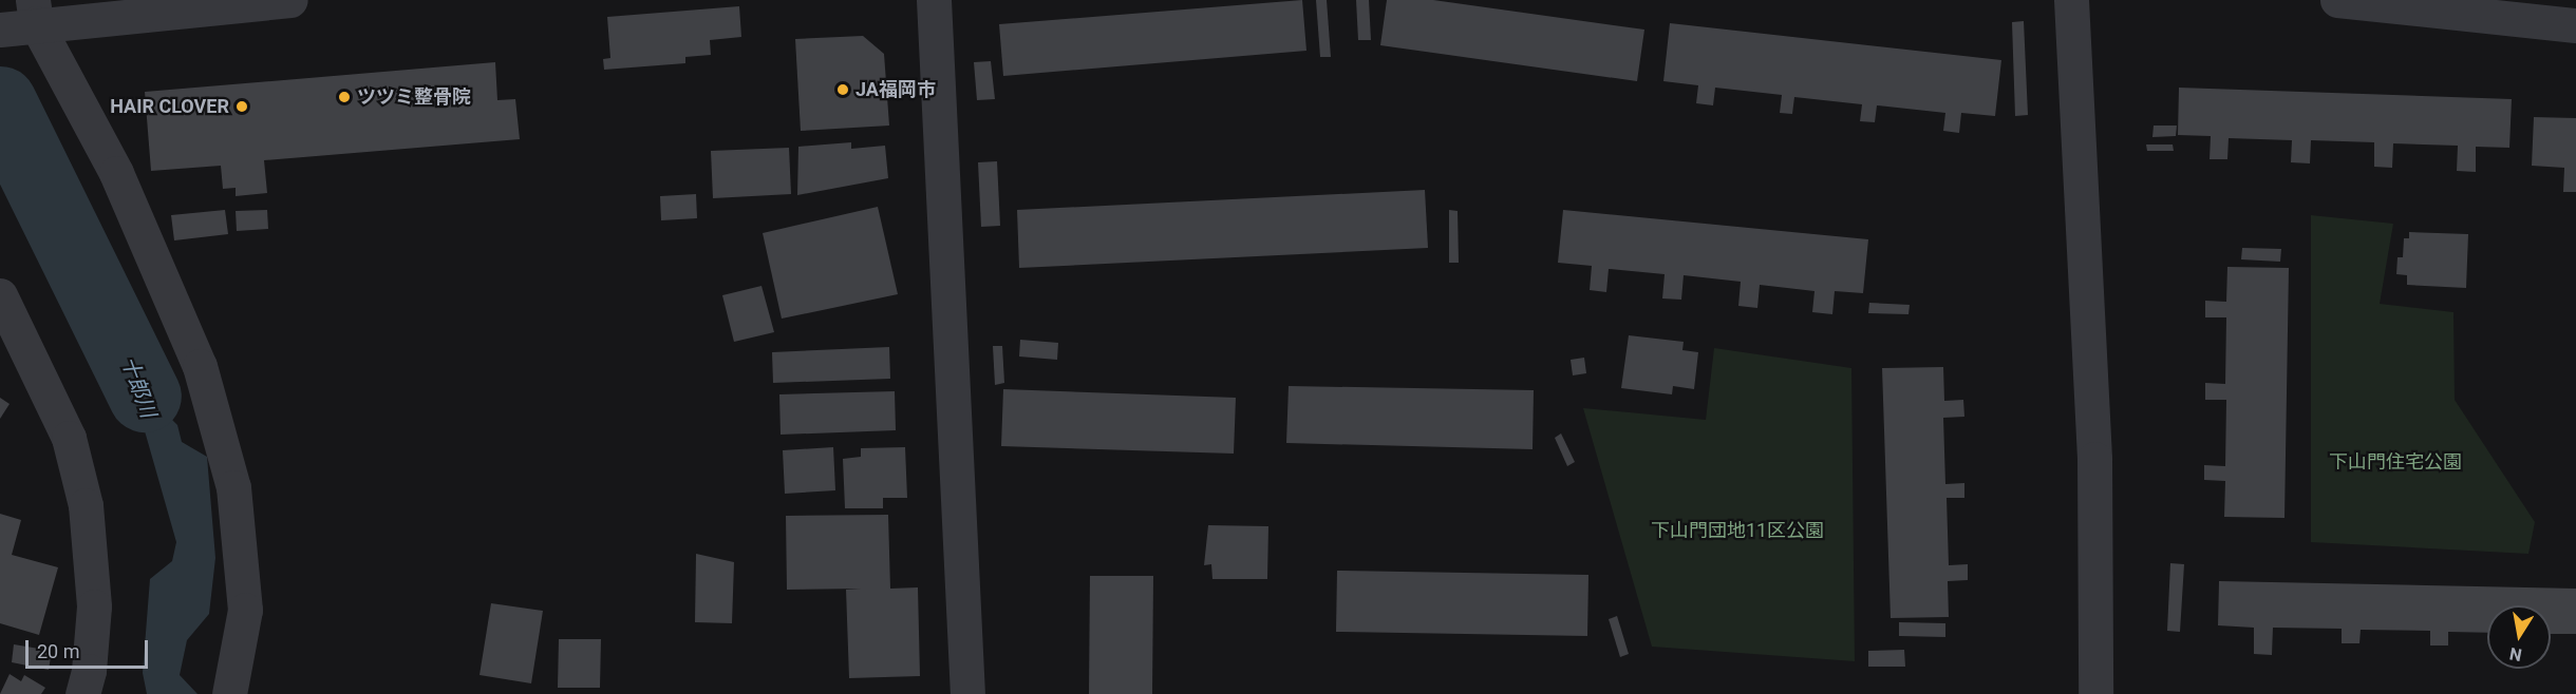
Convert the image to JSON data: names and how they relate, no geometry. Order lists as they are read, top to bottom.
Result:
{
  "water": ["十郎川"],
  "parks": ["下山門住宅公園", "下山門団地11区公園"],
  "places": ["JA福岡市", "ツツミ整骨院", "HAIR CLOVER"],
  "scale_bar": "20 m",
  "north": "bottom"
}
